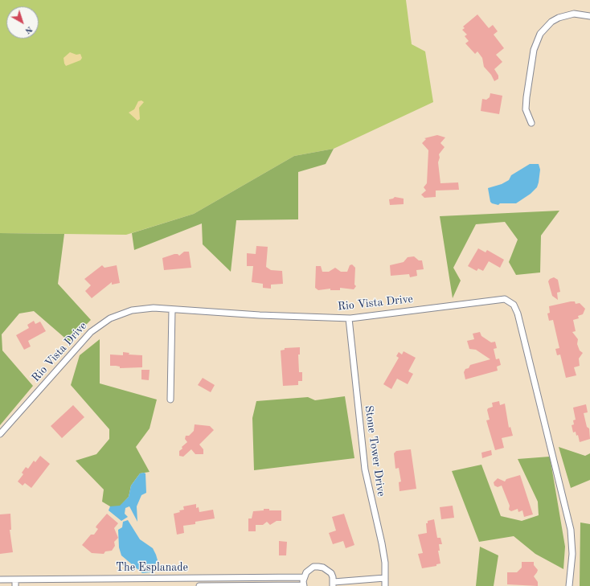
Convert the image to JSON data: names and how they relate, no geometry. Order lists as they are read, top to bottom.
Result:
{
  "streets": {
    "street": ["Rio Vista Drive", "Stone Tower Drive", "The Esplanade"]
  },
  "crossings": [
    ["Rio Vista Drive", "Stone Tower Drive"]
  ],
  "north": "bottom right"
}
